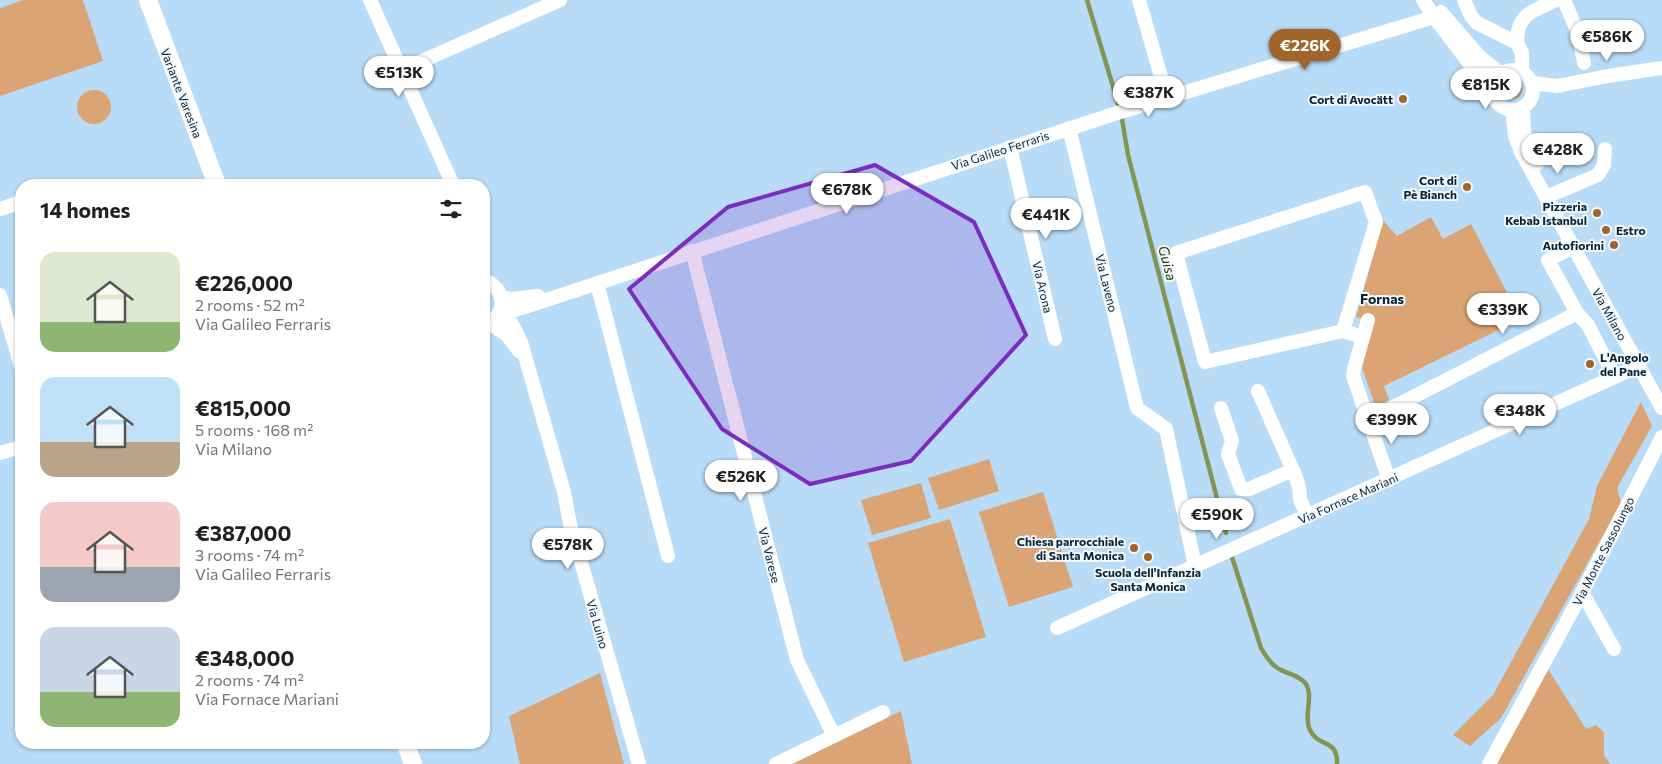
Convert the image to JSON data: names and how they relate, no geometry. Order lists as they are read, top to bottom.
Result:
{
  "streets": {
    "main road": ["Variante Varesina"],
    "street": [
      "Via Galileo Ferraris",
      "Via Laveno",
      "Via Arona",
      "Via Milano",
      "Via Fornace Mariani",
      "Via Monte Sassolungo",
      "Via Varese",
      "Via Luino"
    ]
  },
  "crossings": [
    ["Via Galileo Ferraris", "Via Laveno"],
    ["Via Galileo Ferraris", "Via Arona"],
    ["Via Galileo Ferraris", "Via Varese"],
    ["Via Galileo Ferraris", "Via Luino"],
    ["Via Laveno", "Via Fornace Mariani"],
    ["Via Milano", "Via Fornace Mariani"]
  ],
  "districts": ["Fornas"],
  "water": ["Guisa"],
  "places": [
    "Cort di Avocätt",
    "Cort di Pè Bianch",
    "Pizzeria Kebab Istanbul",
    "Estro",
    "Autofiorini",
    "L'Angolo del Pane",
    "Chiesa parrocchiale di Santa Monica",
    "Scuola dell'Infanzia Santa Monica"
  ],
  "page": {
    "price": [
      "€586K",
      "€226K",
      "€513K",
      "€815K",
      "€387K",
      "€428K",
      "€678K",
      "€441K",
      "€339K",
      "€348K",
      "€399K",
      "€526K",
      "€590K",
      "€578K"
    ],
    "heading": "14 homes",
    "list": [
      {
        "name": "€226,000",
        "note": "2 rooms · 52 m² · Via Galileo Ferraris"
      },
      {
        "name": "€815,000",
        "note": "5 rooms · 168 m² · Via Milano"
      },
      {
        "name": "€387,000",
        "note": "3 rooms · 74 m² · Via Galileo Ferraris"
      },
      {
        "name": "€348,000",
        "note": "2 rooms · 74 m² · Via Fornace Mariani"
      }
    ]
  }
}
